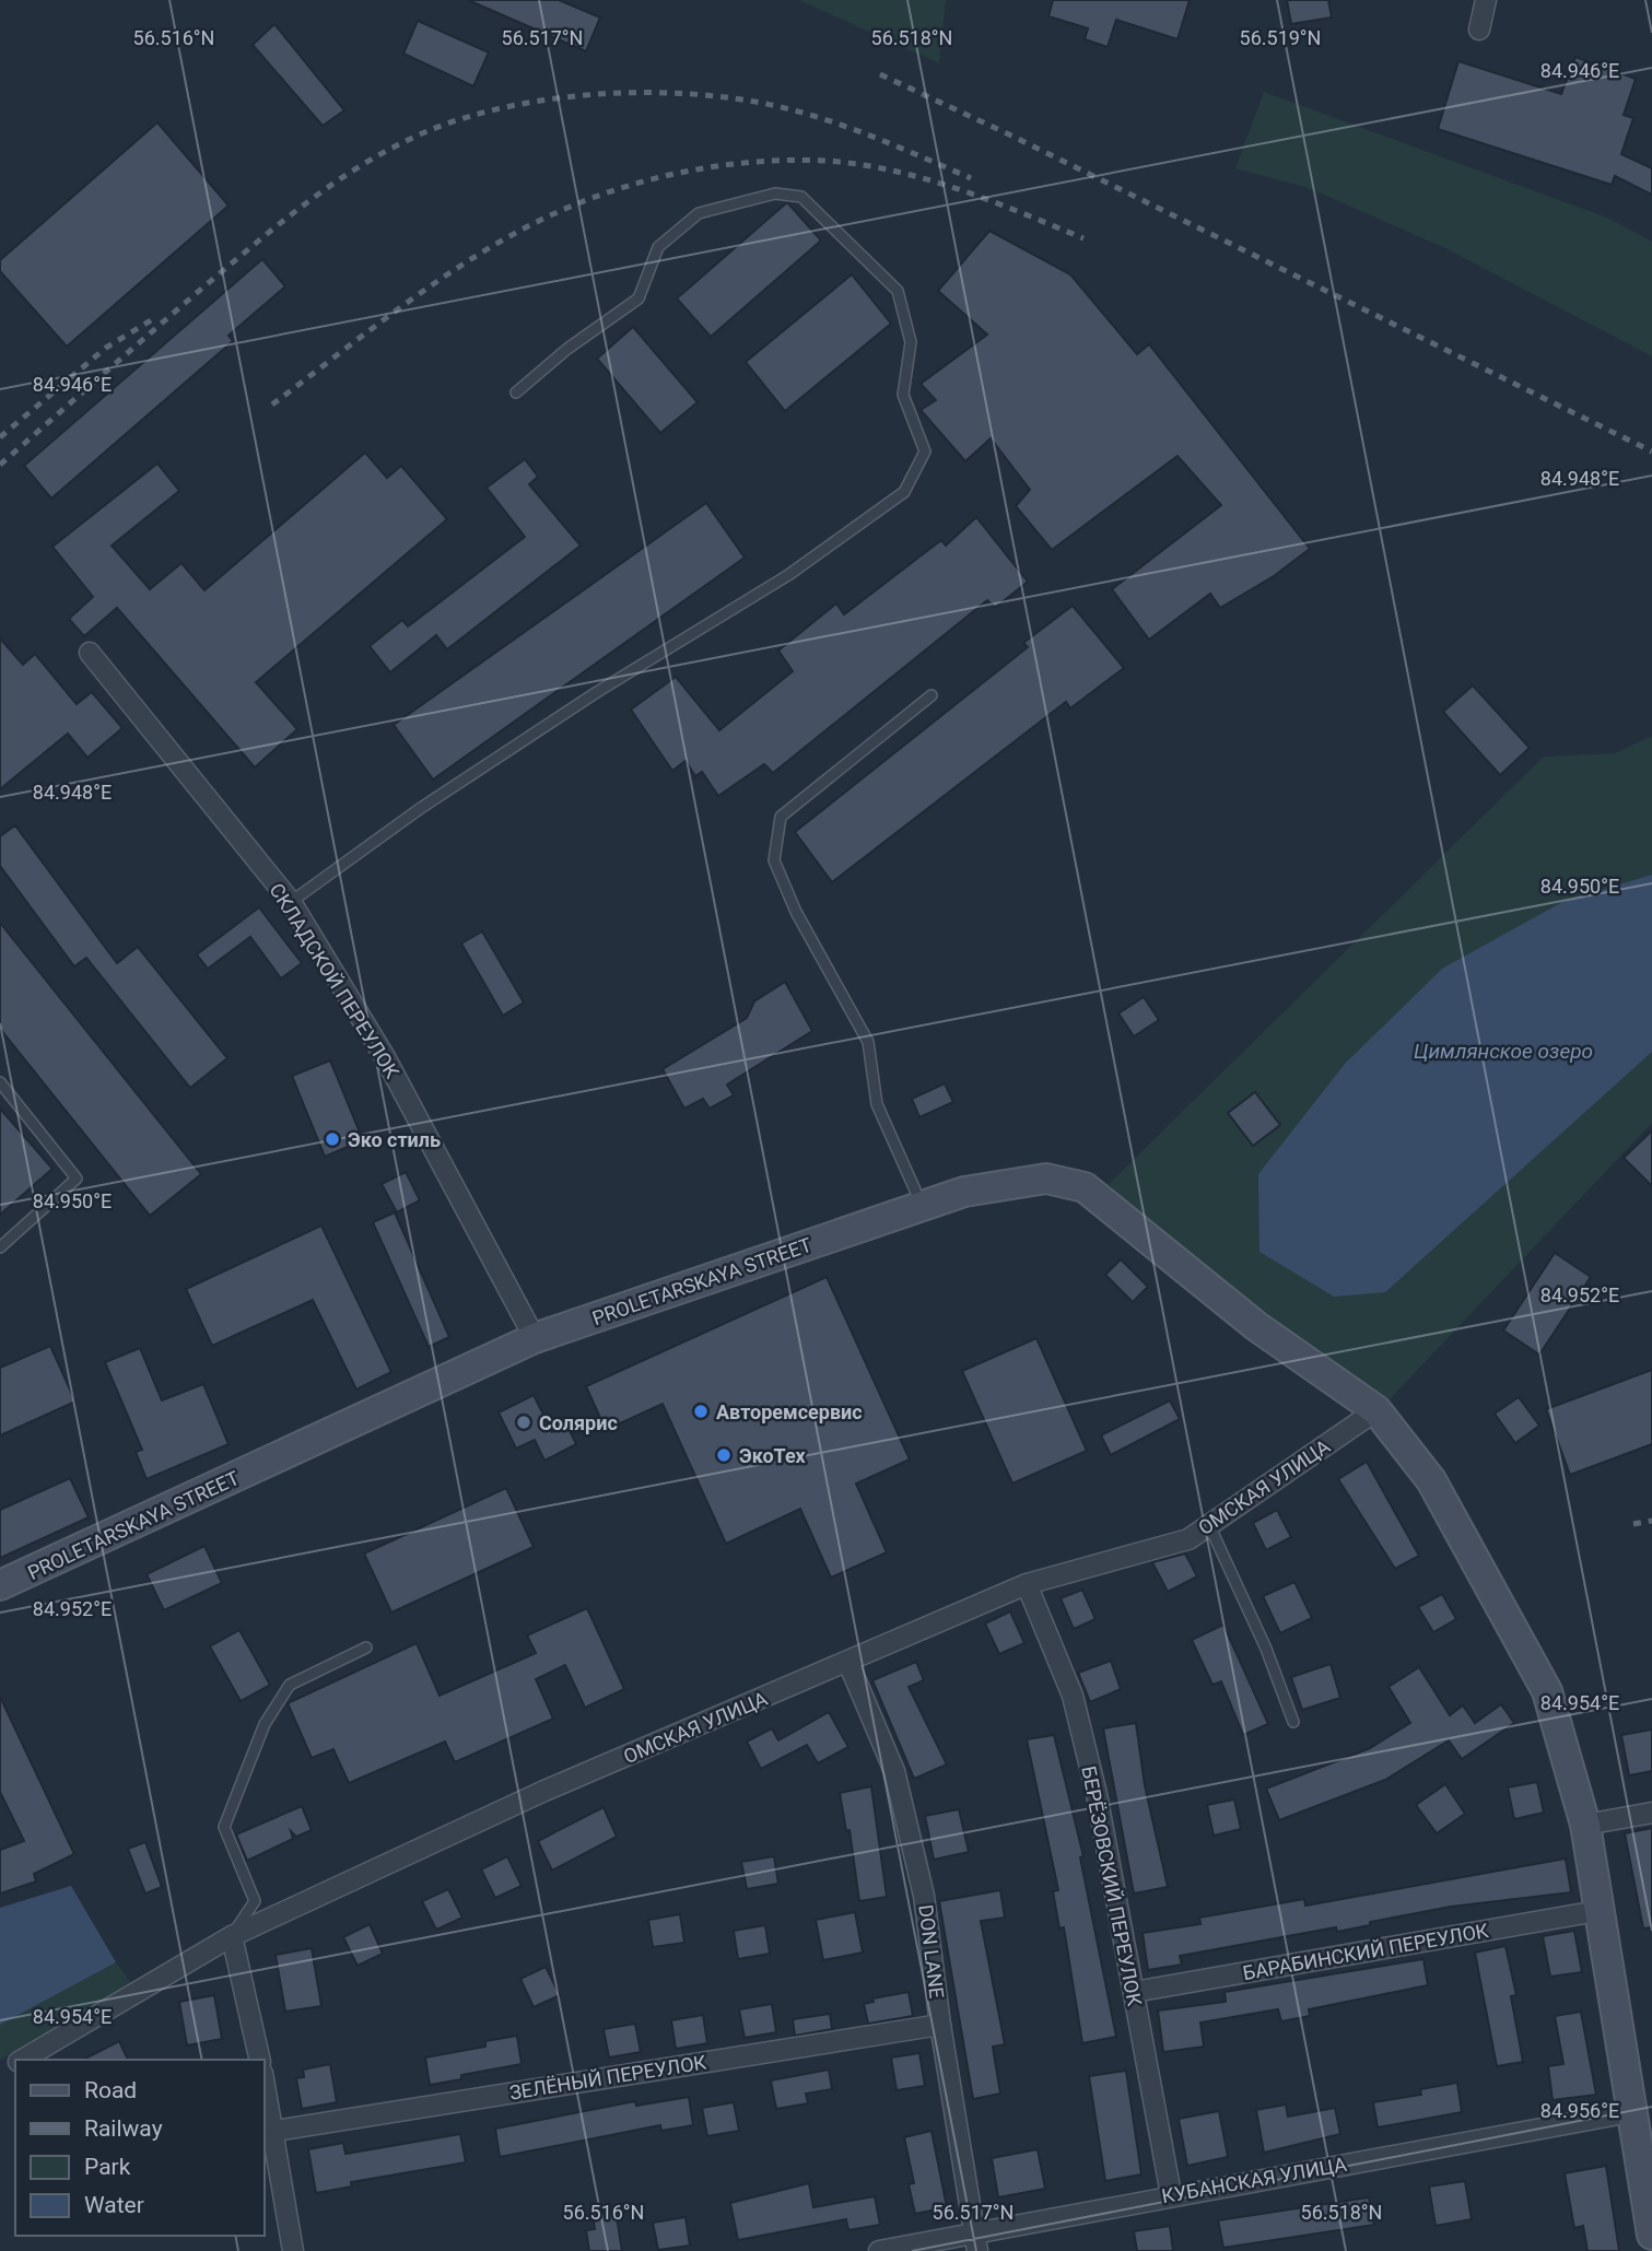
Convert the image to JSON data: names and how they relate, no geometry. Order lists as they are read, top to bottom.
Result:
{
  "streets": {
    "street": [
      "СКЛАДСКОЙ ПЕРЕУЛОК",
      "PROLETARSKAYA STREET",
      "ОМСКАЯ УЛИЦА",
      "БЕРЁЗОВСКИЙ ПЕРЕУЛОК",
      "DON LANE",
      "БАРАБИНСКИЙ ПЕРЕУЛОК",
      "ЗЕЛЁНЫЙ ПЕРЕУЛОК",
      "КУБАНСКАЯ УЛИЦА"
    ]
  },
  "crossings": [
    ["СКЛАДСКОЙ ПЕРЕУЛОК", "PROLETARSKAYA STREET"],
    ["PROLETARSKAYA STREET", "ОМСКАЯ УЛИЦА"],
    ["PROLETARSKAYA STREET", "БАРАБИНСКИЙ ПЕРЕУЛОК"],
    ["PROLETARSKAYA STREET", "КУБАНСКАЯ УЛИЦА"],
    ["ОМСКАЯ УЛИЦА", "БЕРЁЗОВСКИЙ ПЕРЕУЛОК"],
    ["ОМСКАЯ УЛИЦА", "DON LANE"],
    ["БЕРЁЗОВСКИЙ ПЕРЕУЛОК", "БАРАБИНСКИЙ ПЕРЕУЛОК"],
    ["БЕРЁЗОВСКИЙ ПЕРЕУЛОК", "КУБАНСКАЯ УЛИЦА"],
    ["DON LANE", "ЗЕЛЁНЫЙ ПЕРЕУЛОК"],
    ["DON LANE", "КУБАНСКАЯ УЛИЦА"]
  ],
  "water": ["Цимлянское озеро"],
  "places": [
    "Эко стиль",
    "Авторемсервис",
    "Солярис",
    "ЭкоТех"
  ],
  "legend": [
    "Road",
    "Railway",
    "Park",
    "Water"
  ],
  "coordinates": [
    "56.516°N",
    "56.517°N",
    "56.518°N",
    "56.519°N",
    "84.946°E",
    "84.948°E",
    "84.950°E",
    "84.952°E",
    "84.954°E",
    "84.956°E"
  ]
}
